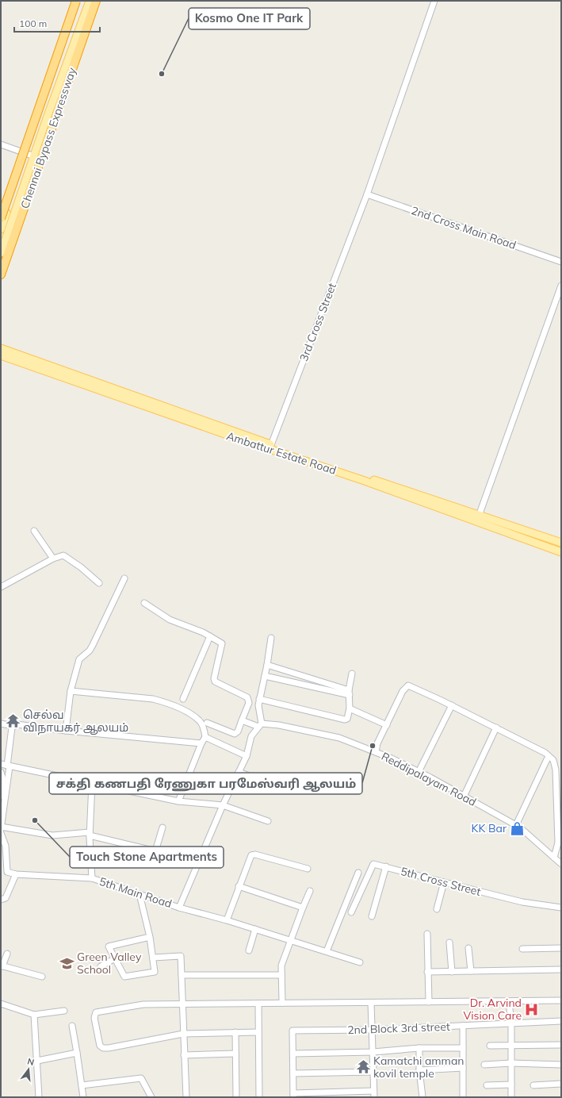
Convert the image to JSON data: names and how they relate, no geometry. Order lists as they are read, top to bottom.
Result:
{
  "streets": {
    "highway": ["Chennai Bypass Expressway"],
    "main road": ["Ambattur Estate Road"],
    "street": [
      "2nd Cross Main Road",
      "3rd Cross Street",
      "Reddipalayam Road",
      "5th Cross Street",
      "5th Main Road",
      "2nd Block 3rd street"
    ]
  },
  "crossings": [
    ["2nd Cross Main Road", "3rd Cross Street"],
    ["3rd Cross Street", "Ambattur Estate Road"]
  ],
  "places": {
    "other": ["Kosmo One IT Park", "சக்தி கணபதி ரேணுகா பரமேஸ்வரி ஆலயம்", "Touch Stone Apartments"],
    "temple": ["செல்வ விநாயகர் ஆலயம்", "Kamatchi amman kovil temple"],
    "shop": ["KK Bar"],
    "school or university": ["Green Valley School"],
    "hospital": ["Dr. Arvind Vision Care"]
  },
  "scale_bar": "100 m",
  "north": "top"
}
